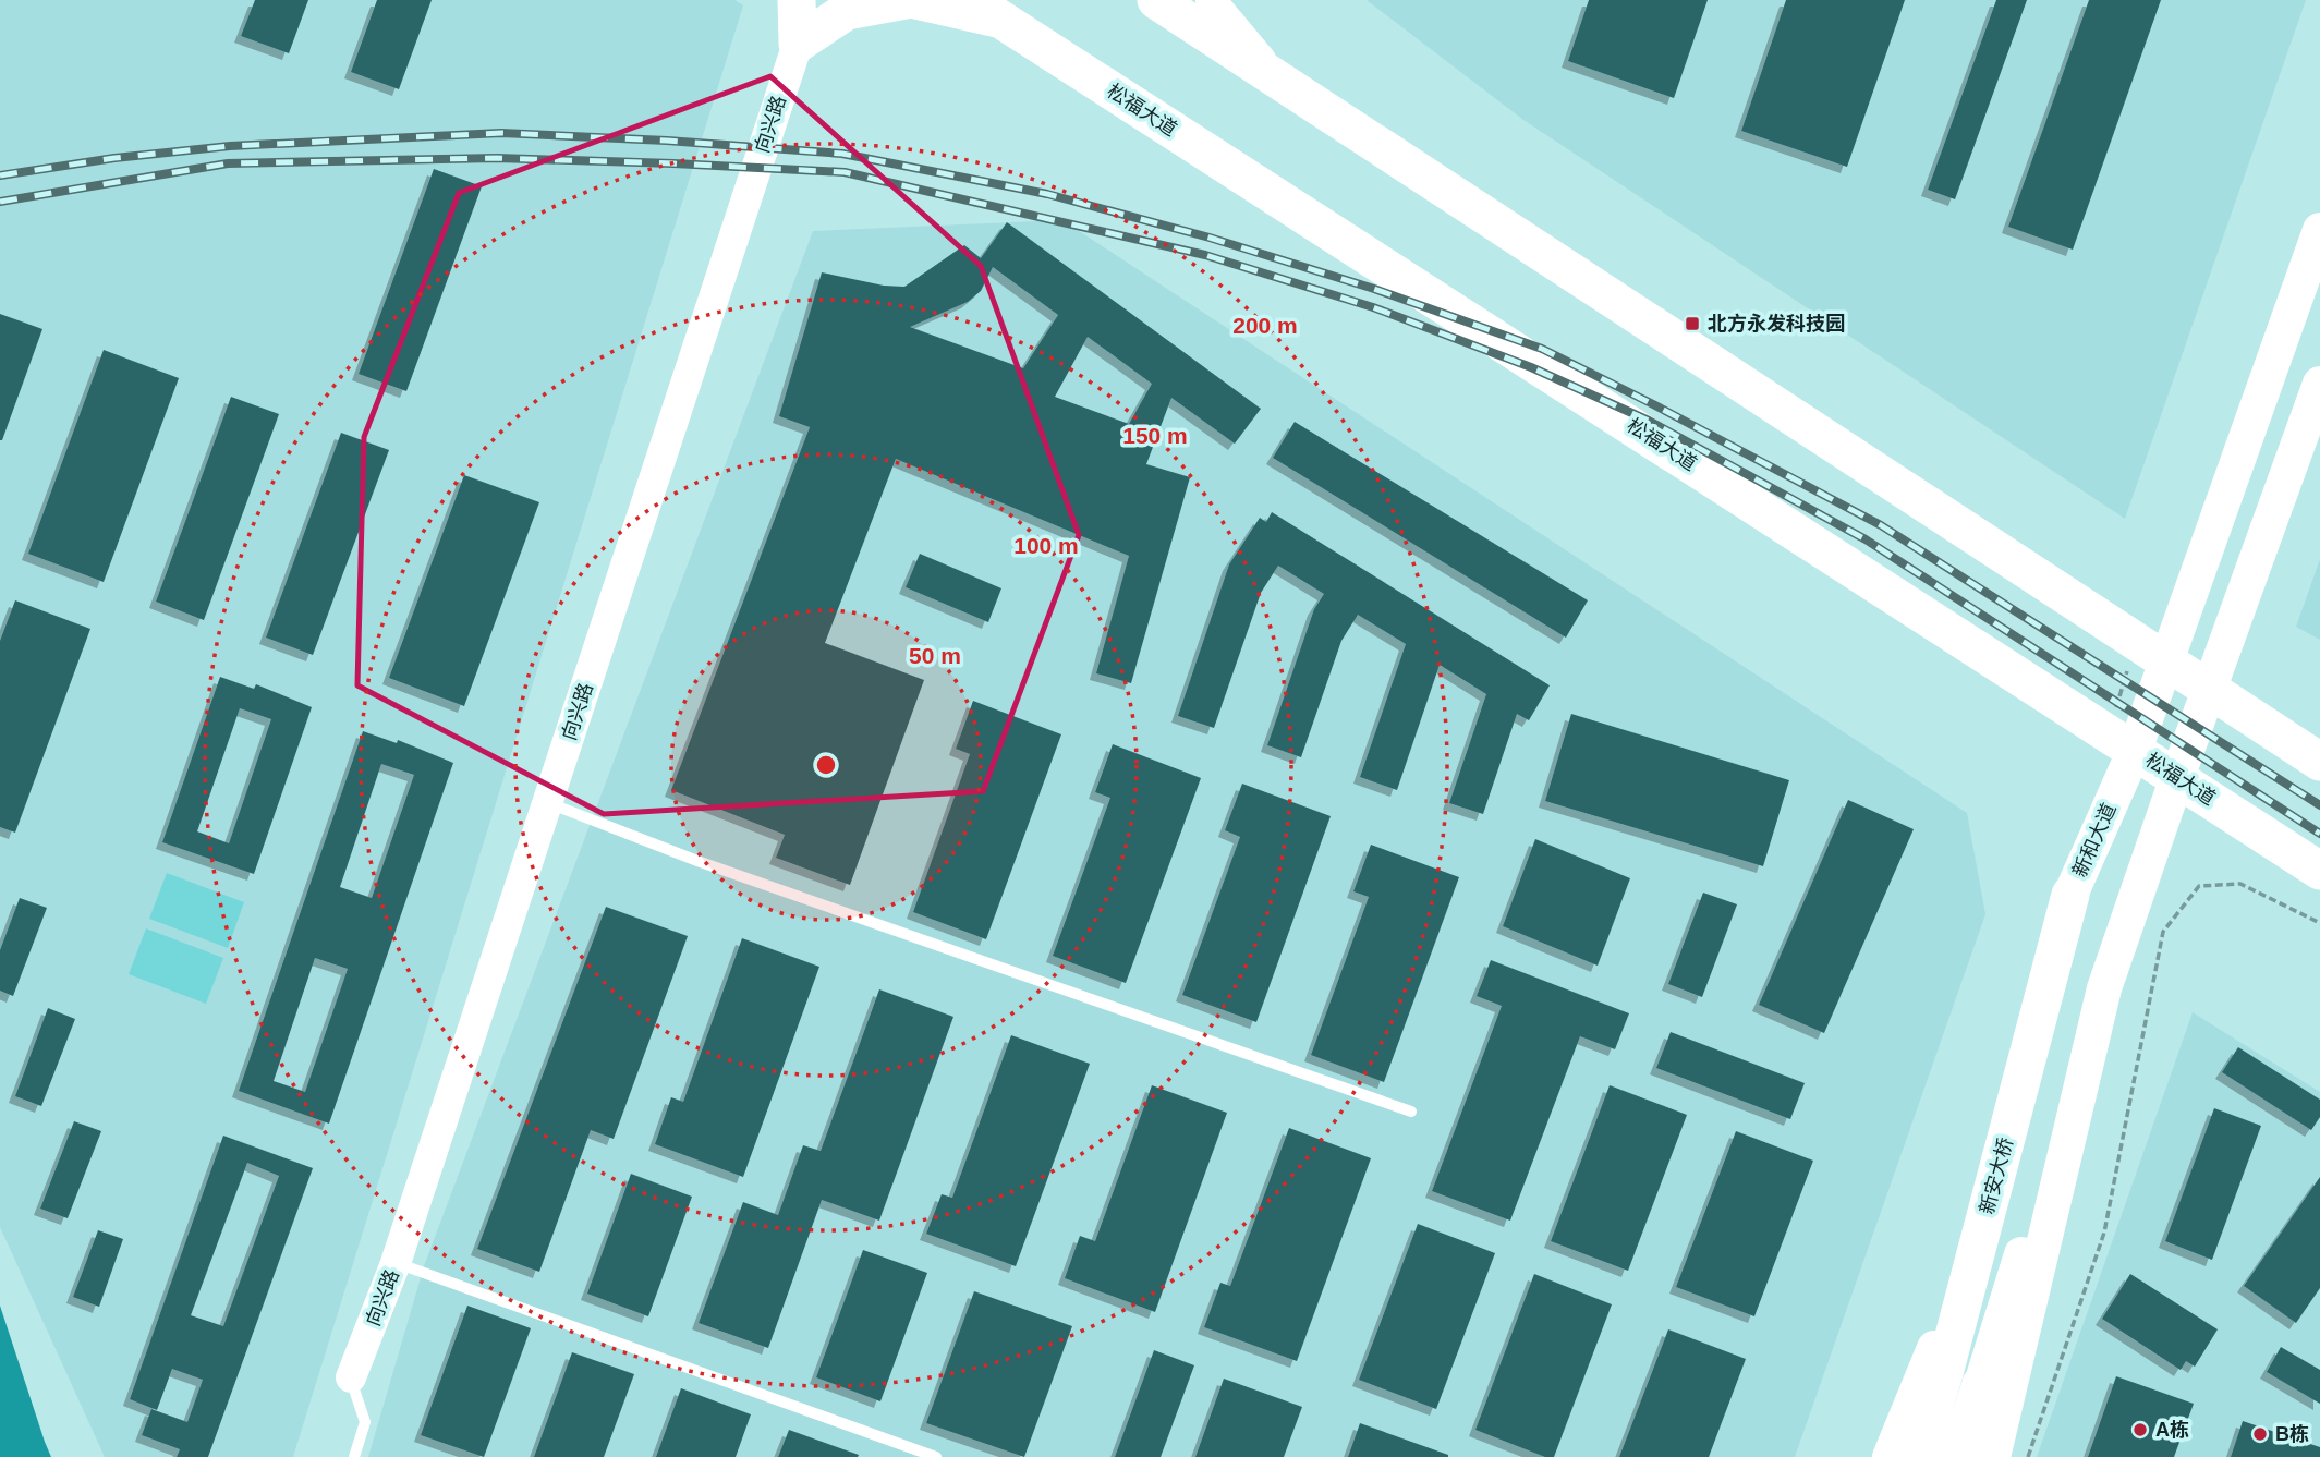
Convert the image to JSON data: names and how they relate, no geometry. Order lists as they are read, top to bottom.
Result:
{
  "streets": {
    "main road": ["松福大道", "新和大道", "新安大桥"],
    "street": ["向兴路"]
  },
  "crossings": [
    ["松福大道", "新和大道"],
    ["新和大道", "新安大桥"]
  ],
  "places": {
    "transit": ["北方永发科技园"],
    "other": ["A栋", "B栋"]
  },
  "rings": [
    "200 m",
    "150 m",
    "100 m",
    "50 m"
  ]
}
